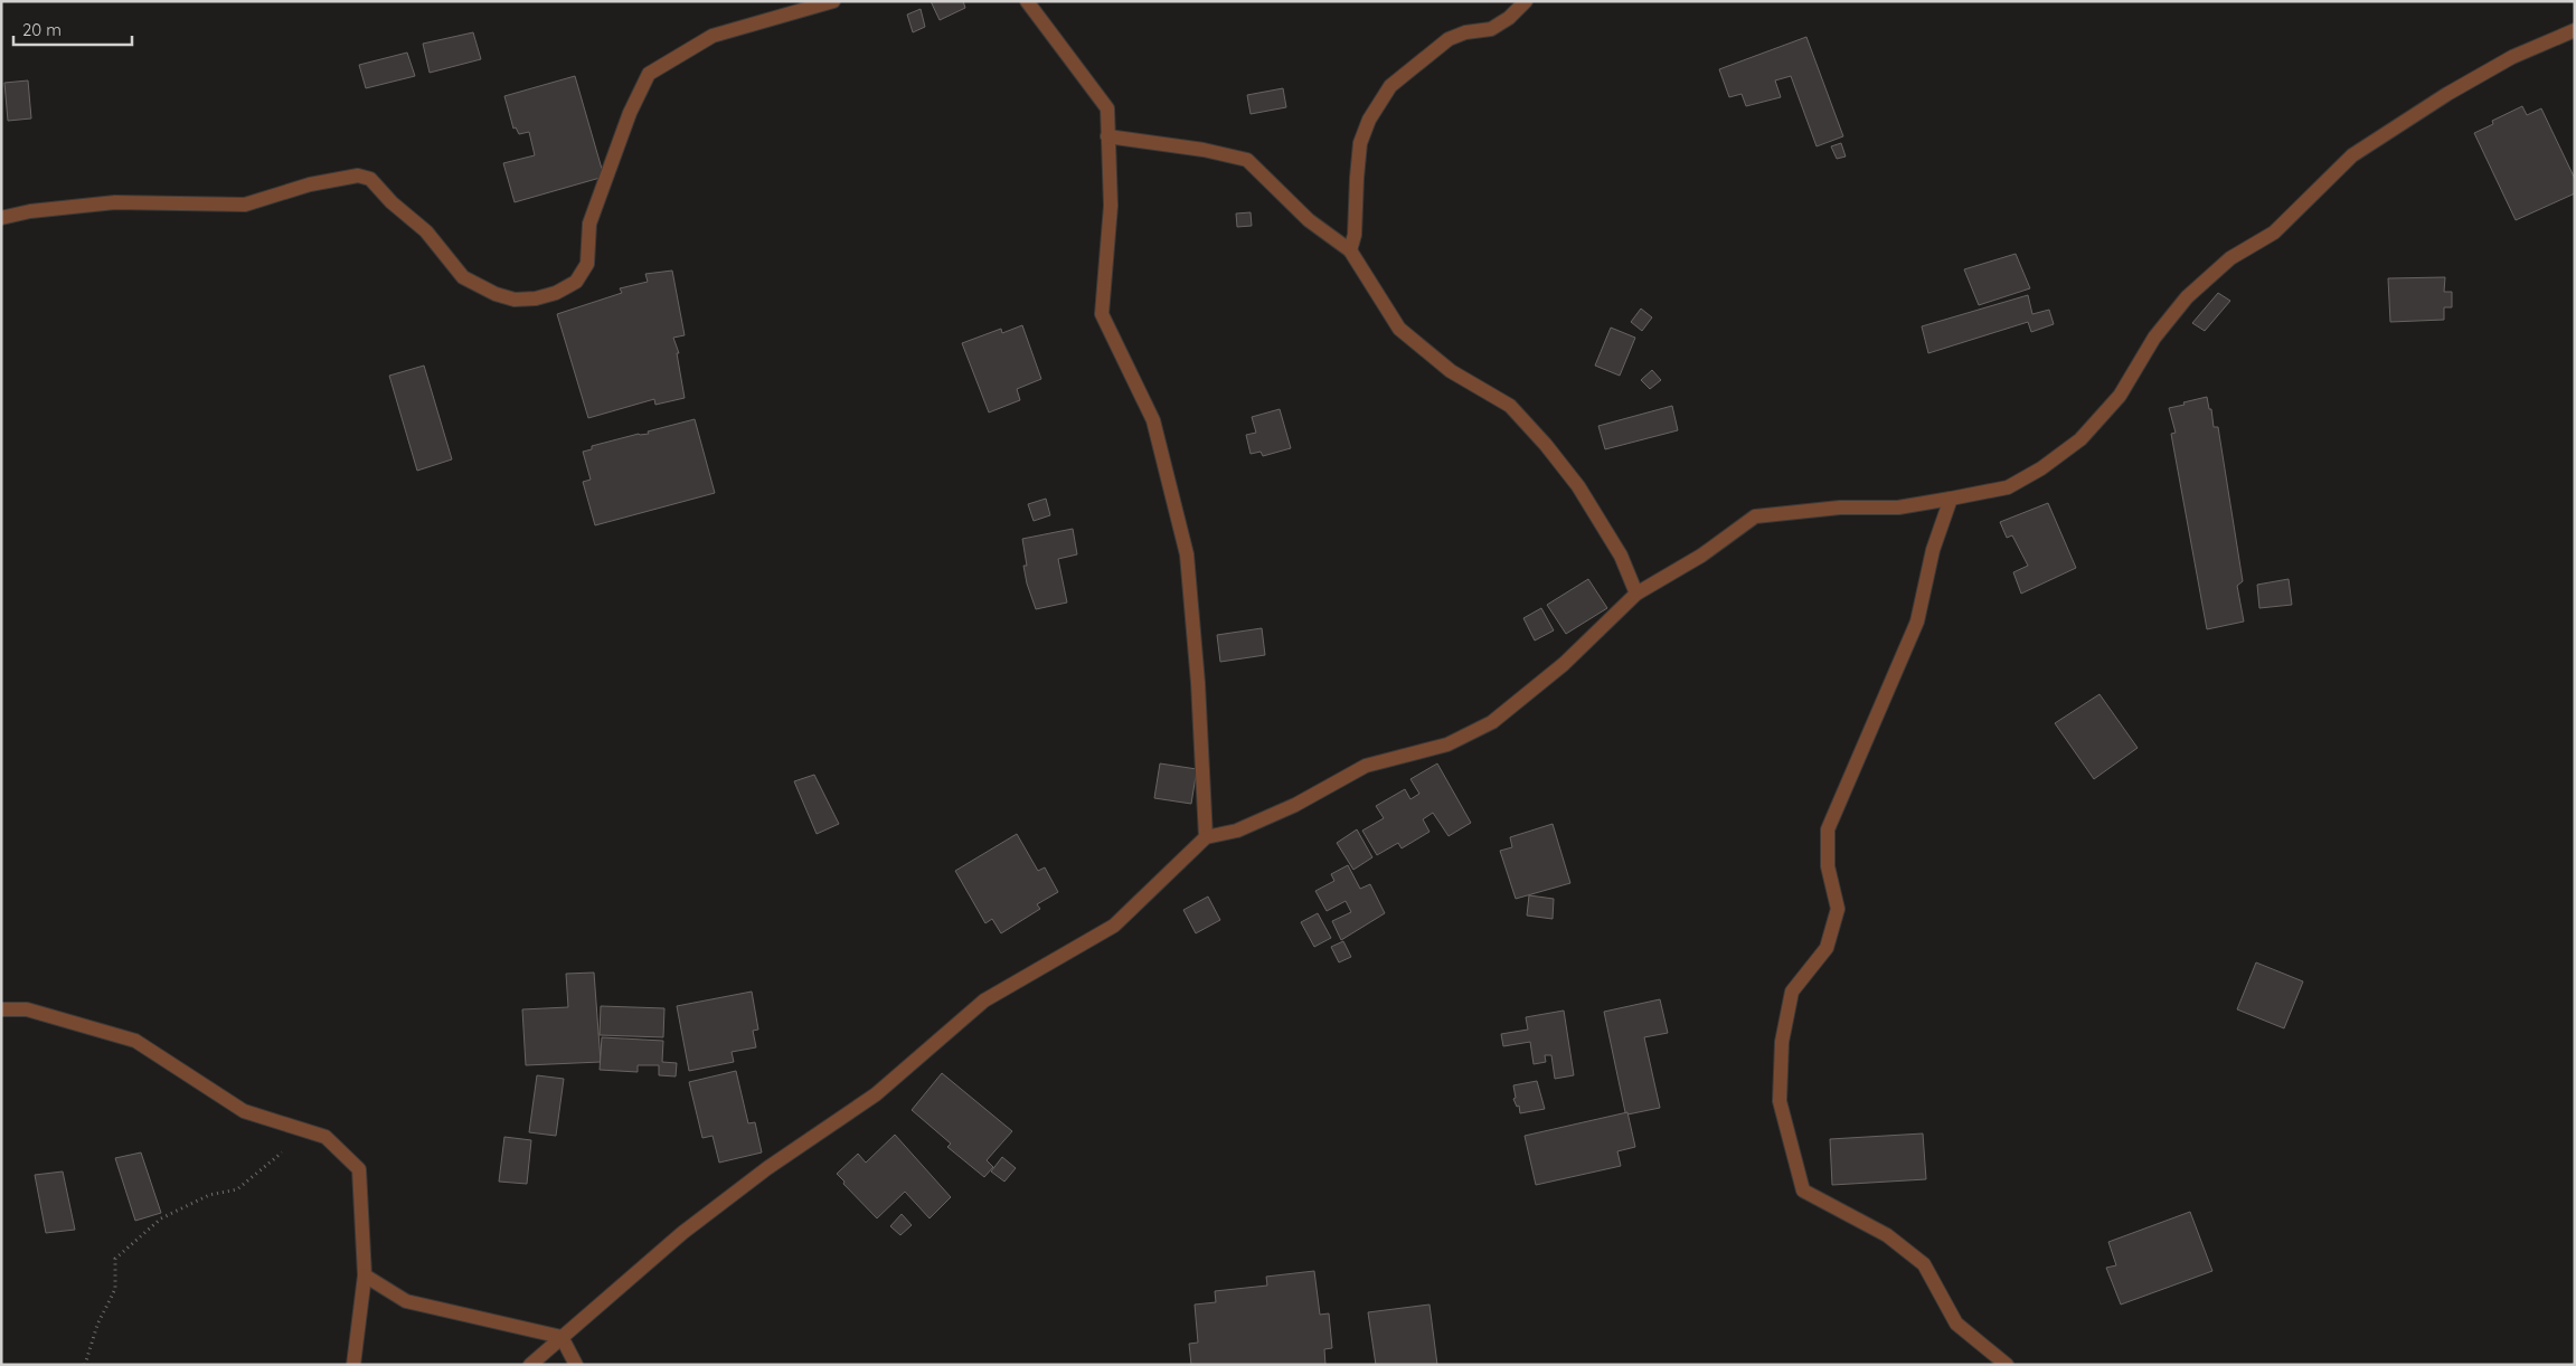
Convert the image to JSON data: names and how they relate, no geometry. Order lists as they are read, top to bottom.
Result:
{
  "scale_bar": "20 m"
}
